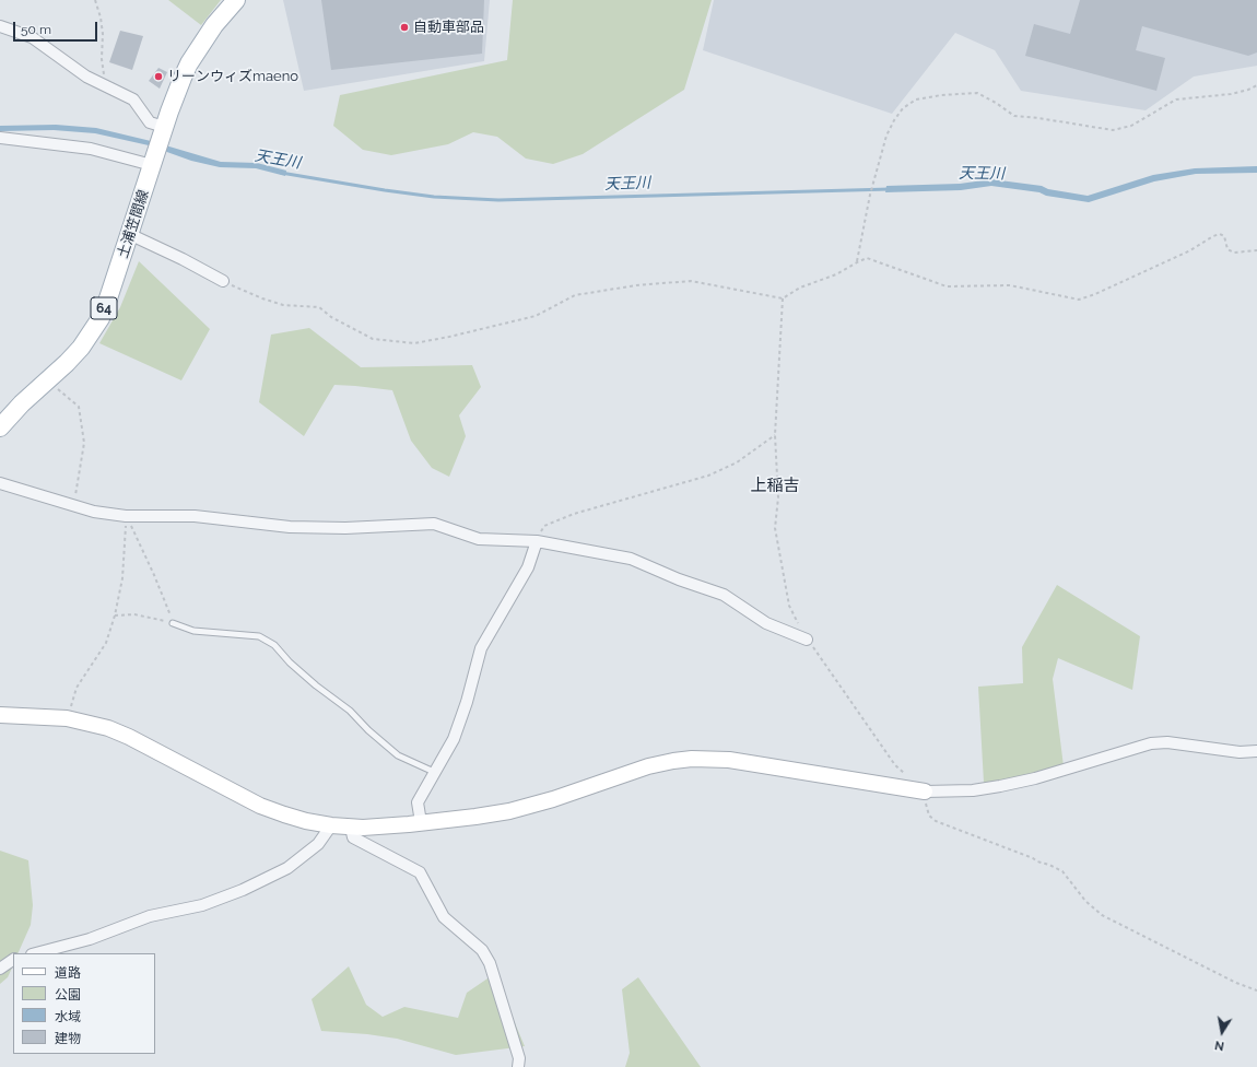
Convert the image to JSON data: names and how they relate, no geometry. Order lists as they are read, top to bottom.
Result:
{
  "streets": {
    "main road": ["土浦笠間線", "64"]
  },
  "districts": ["上稲吉"],
  "water": ["天王川"],
  "places": ["自動車部品", "リーンウィズmaeno"],
  "legend": [
    "道路",
    "公園",
    "水域",
    "建物"
  ],
  "scale_bar": "50 m",
  "north": "bottom"
}
